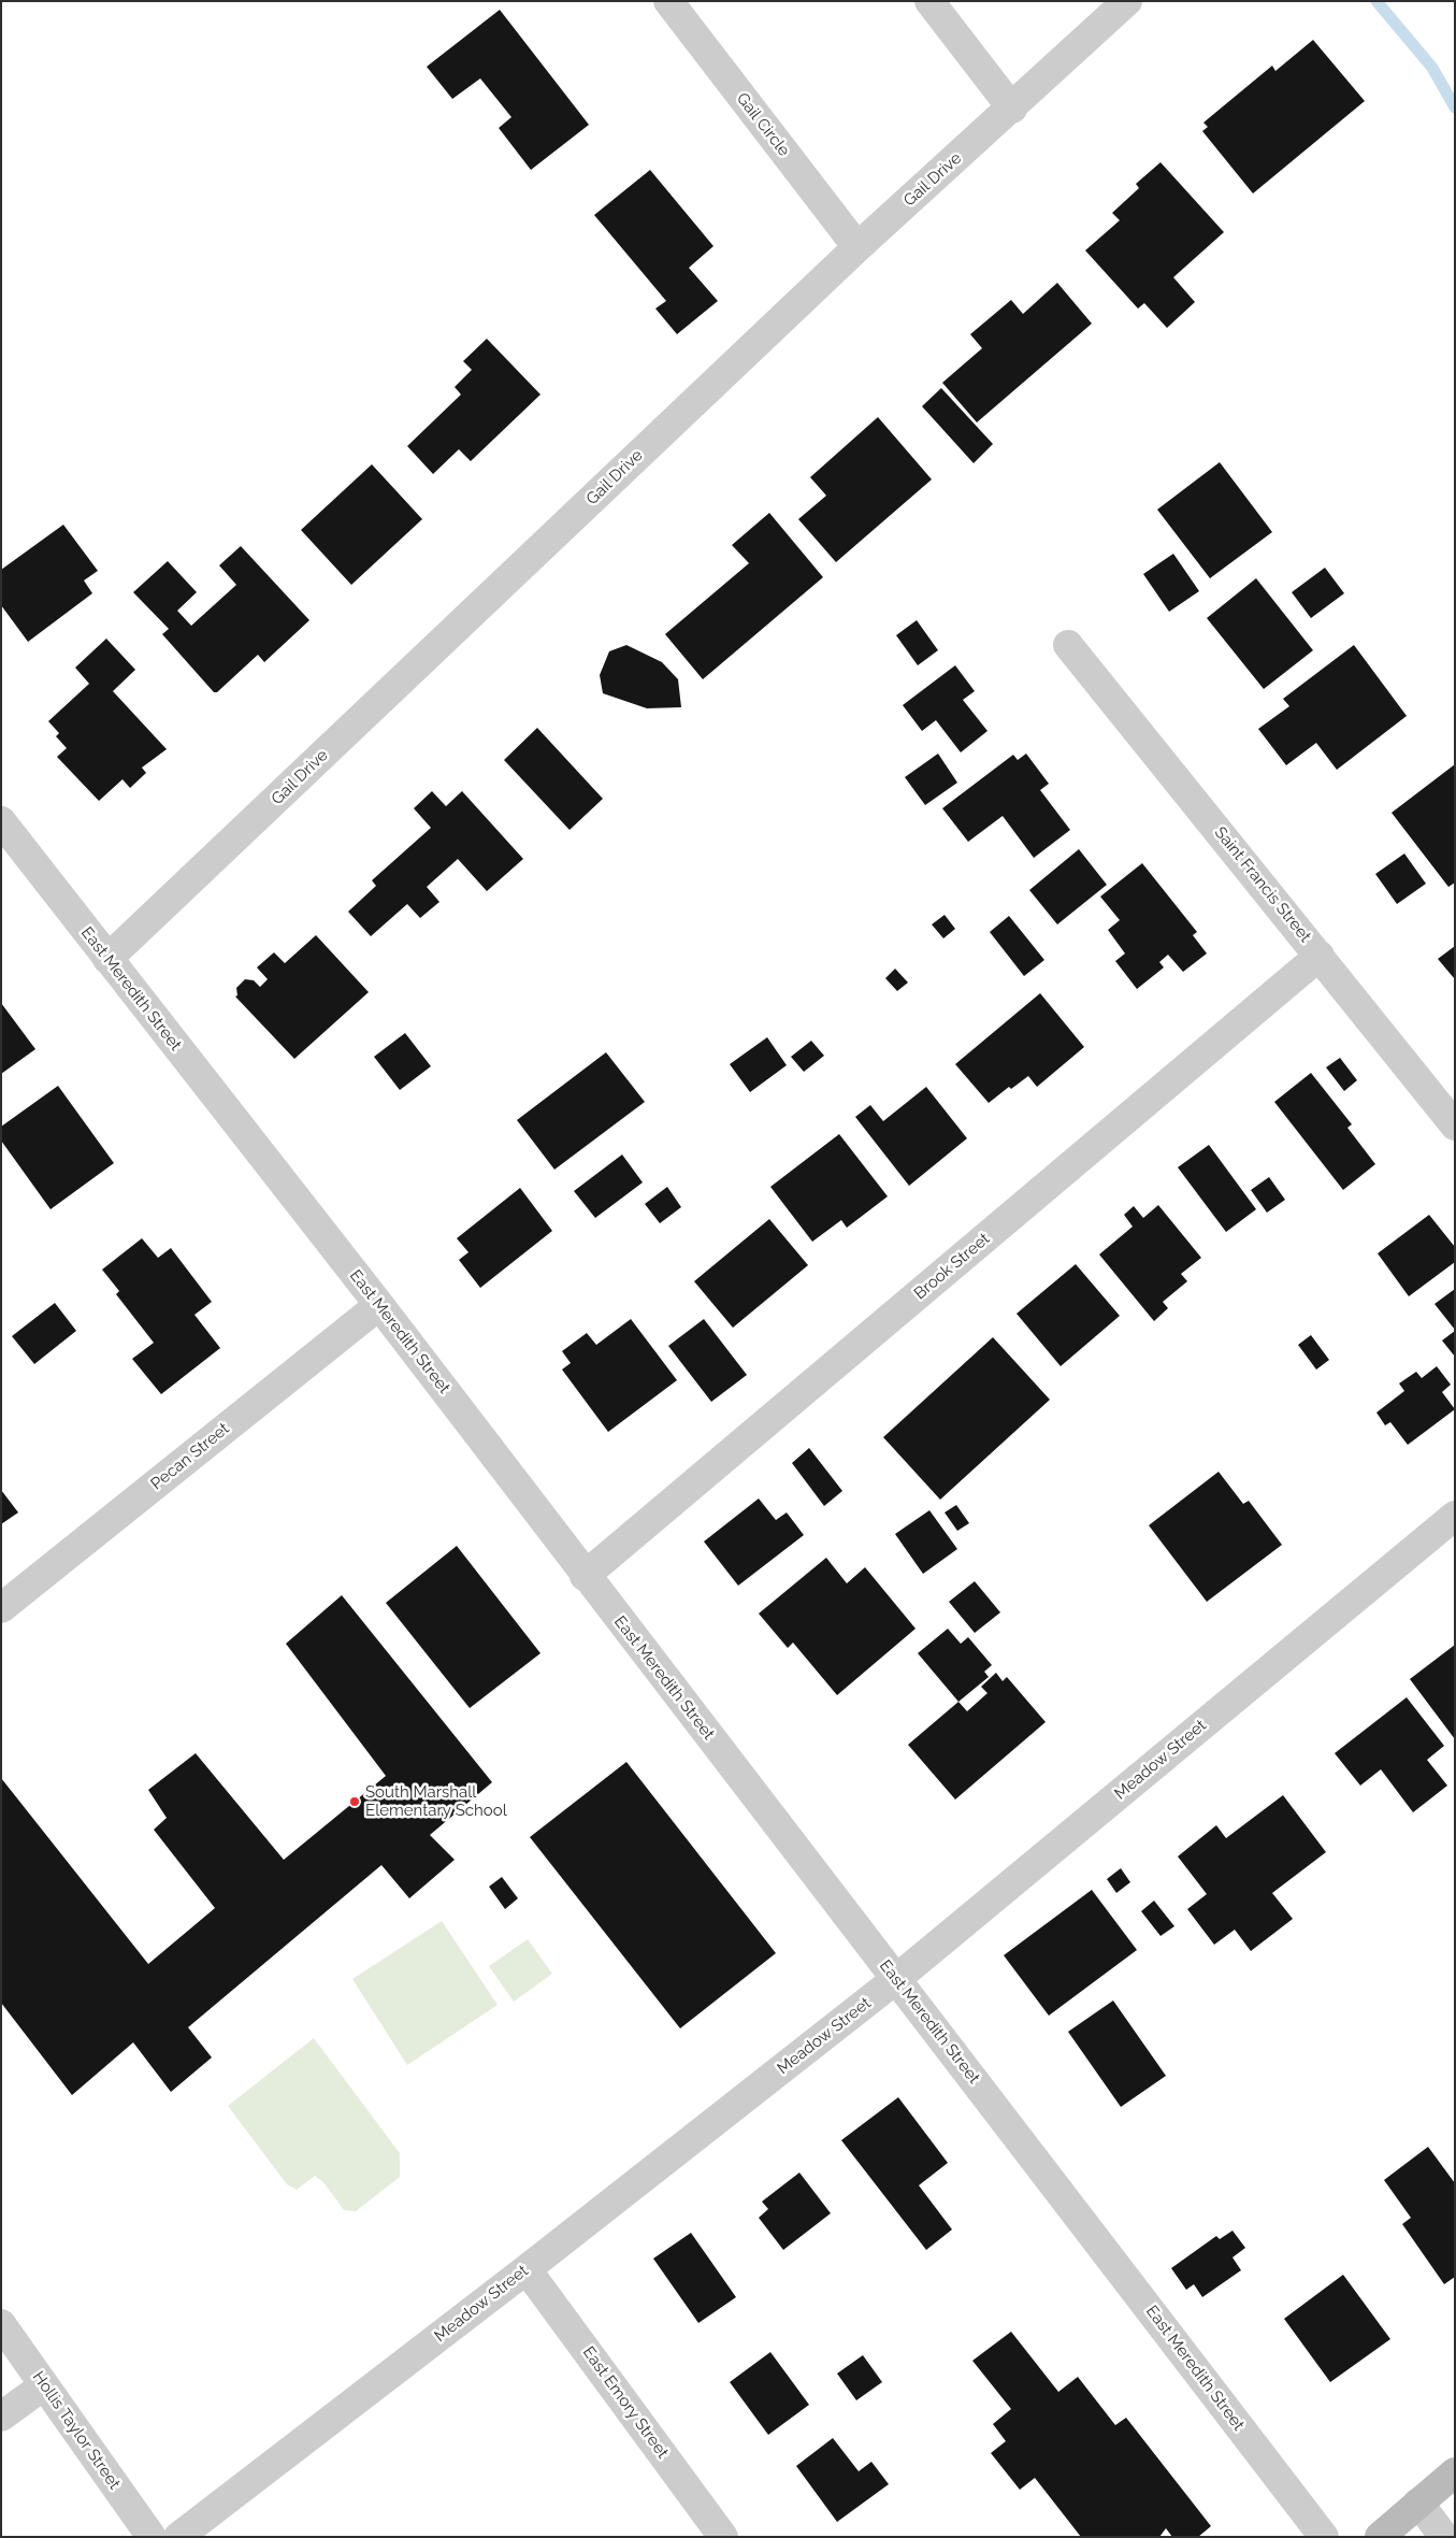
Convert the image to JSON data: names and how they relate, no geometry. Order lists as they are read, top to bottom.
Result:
{
  "streets": {
    "street": [
      "Gail Circle",
      "Gail Drive",
      "Saint Francis Street",
      "East Meredith Street",
      "Brook Street",
      "Pecan Street",
      "Meadow Street",
      "East Emory Street",
      "Hollis Taylor Street"
    ]
  },
  "crossings": [
    ["Gail Circle", "Gail Drive"],
    ["Gail Drive", "East Meredith Street"],
    ["Saint Francis Street", "Brook Street"],
    ["East Meredith Street", "Brook Street"],
    ["East Meredith Street", "Pecan Street"],
    ["East Meredith Street", "Meadow Street"],
    ["Meadow Street", "East Emory Street"]
  ],
  "places": ["South Marshall Elementary School"]
}
